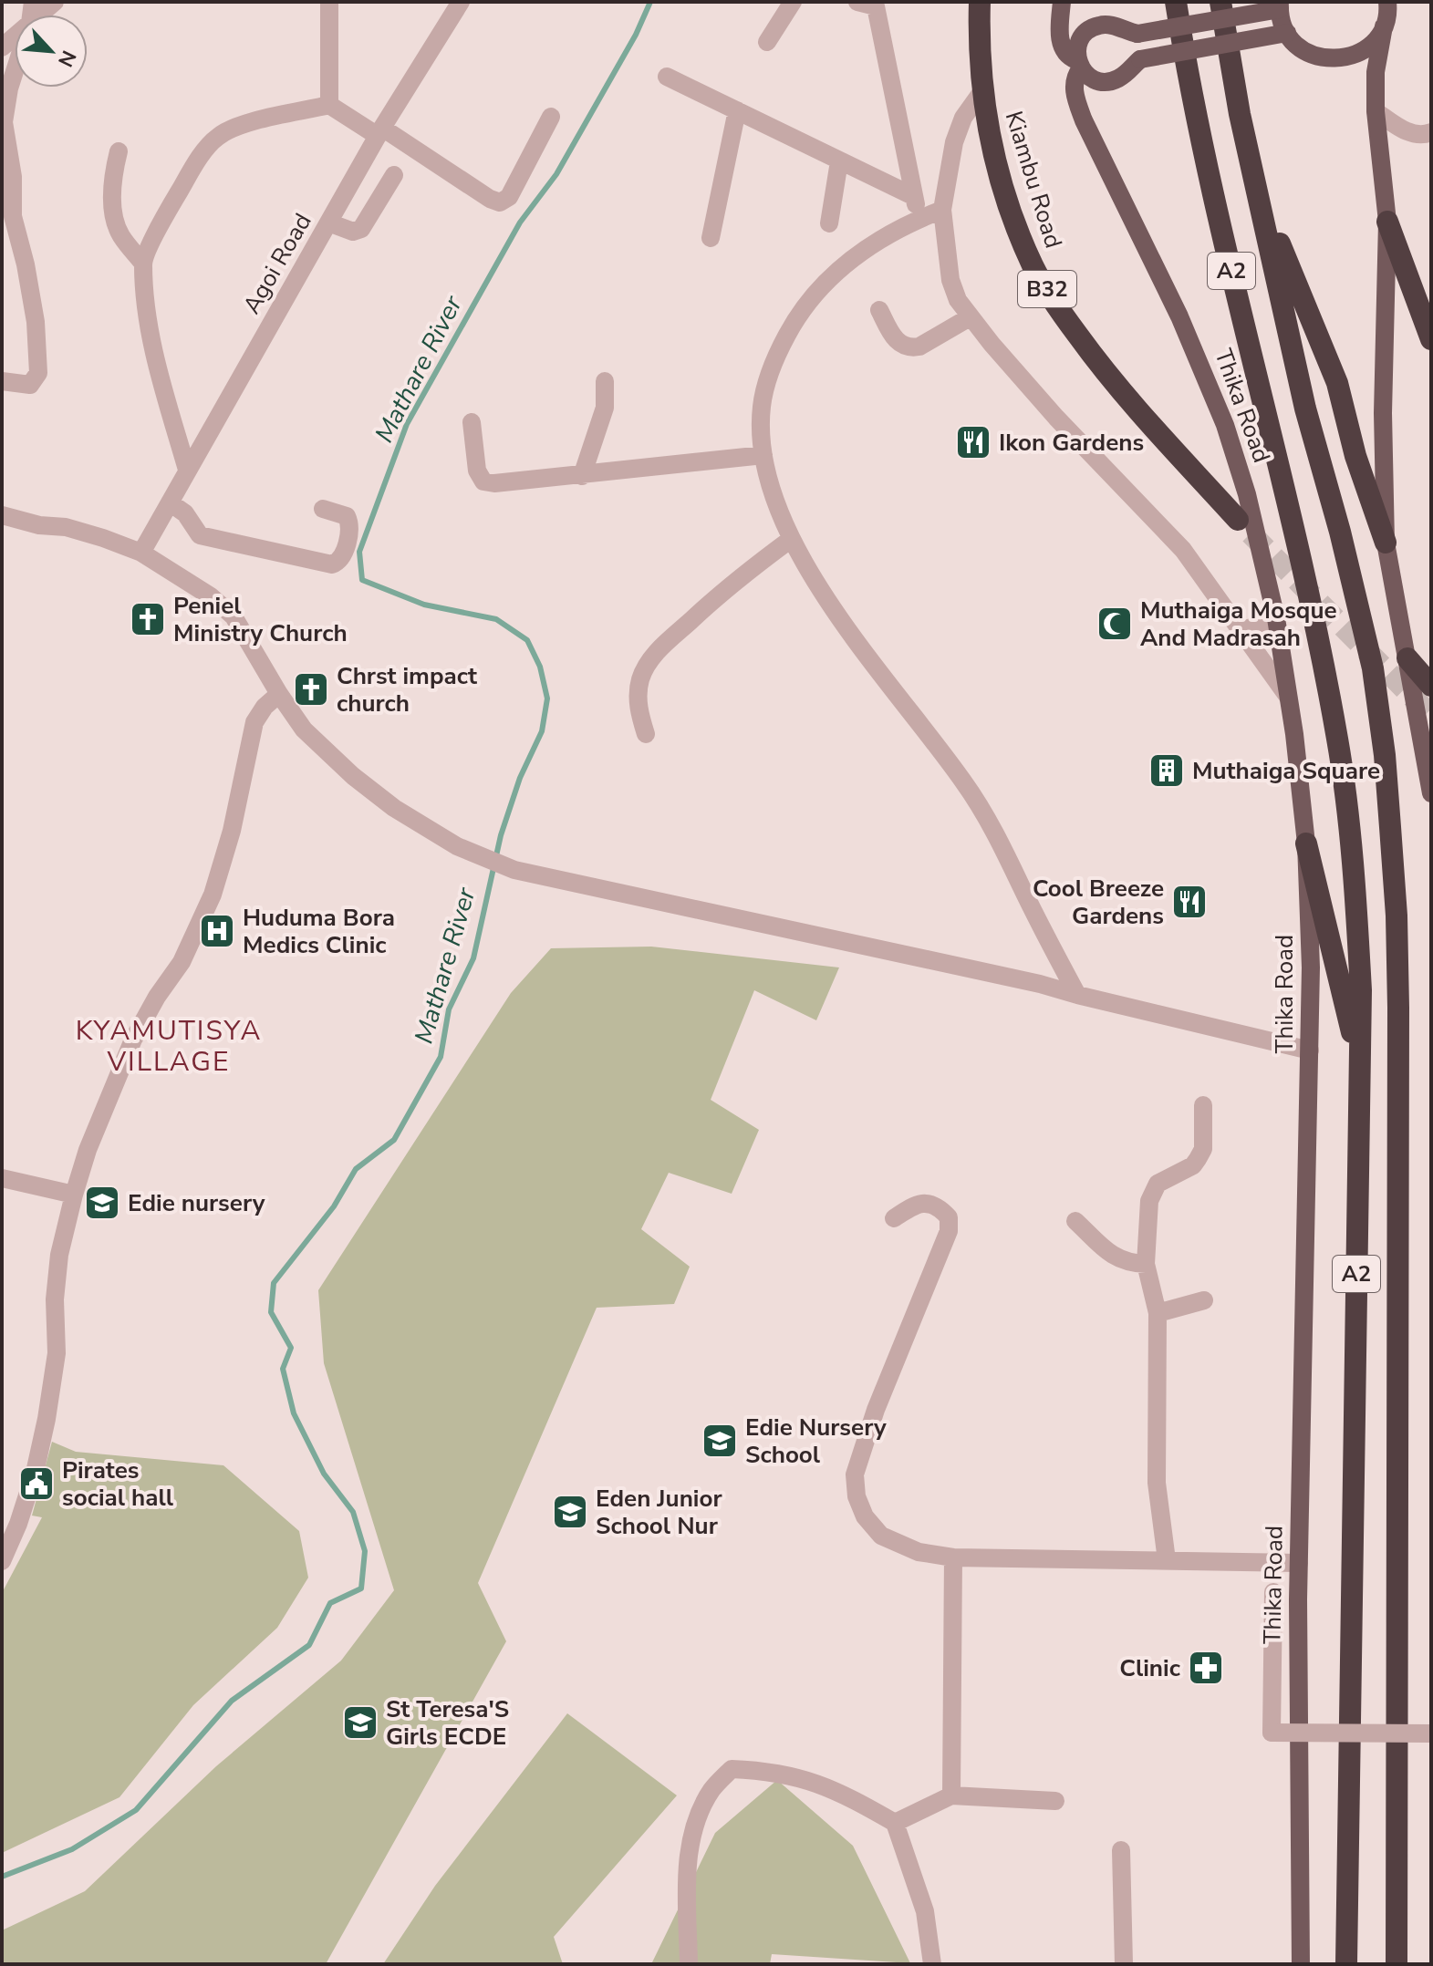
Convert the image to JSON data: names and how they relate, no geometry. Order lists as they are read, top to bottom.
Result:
{
  "streets": {
    "highway": [
      "Kiambu Road",
      "A2",
      "B32",
      "Thika Road"
    ],
    "street": ["Agoi Road"]
  },
  "districts": ["KYAMUTISYA VILLAGE"],
  "water": ["Mathare River"],
  "places": {
    "restaurant": ["Ikon Gardens", "Cool Breeze Gardens"],
    "church": ["Peniel Ministry Church", "Chrst impact church"],
    "mosque": ["Muthaiga Mosque And Madrasah"],
    "building": ["Muthaiga Square"],
    "hospital": ["Huduma Bora Medics Clinic"],
    "school or university": [
      "Edie nursery",
      "Edie Nursery School",
      "Eden Junior School Nur",
      "St Teresa'S Girls ECDE"
    ],
    "public building": ["Pirates social hall"],
    "pharmacy": ["Clinic"]
  },
  "north": "bottom right"
}
